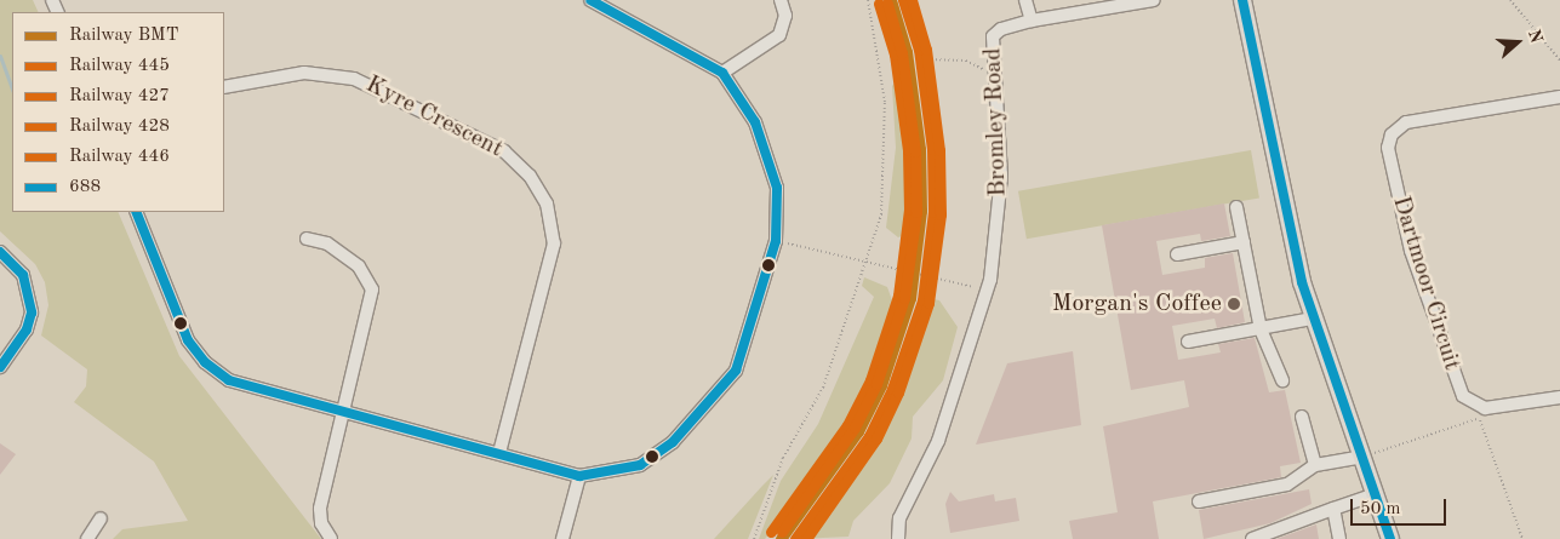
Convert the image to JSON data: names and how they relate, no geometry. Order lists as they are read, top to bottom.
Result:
{
  "streets": {
    "street": ["Kyre Crescent", "Bromley Road", "Dartmoor Circuit"]
  },
  "places": ["Morgan's Coffee"],
  "lines": [
    "rail line BMT",
    "rail line 445",
    "rail line 428",
    "transit line 688",
    "rail line 427",
    "rail line 446"
  ],
  "legend": [
    "Railway BMT",
    "Railway 445",
    "Railway 427",
    "Railway 428",
    "Railway 446",
    "688"
  ],
  "scale_bar": "50 m",
  "north": "right"
}
